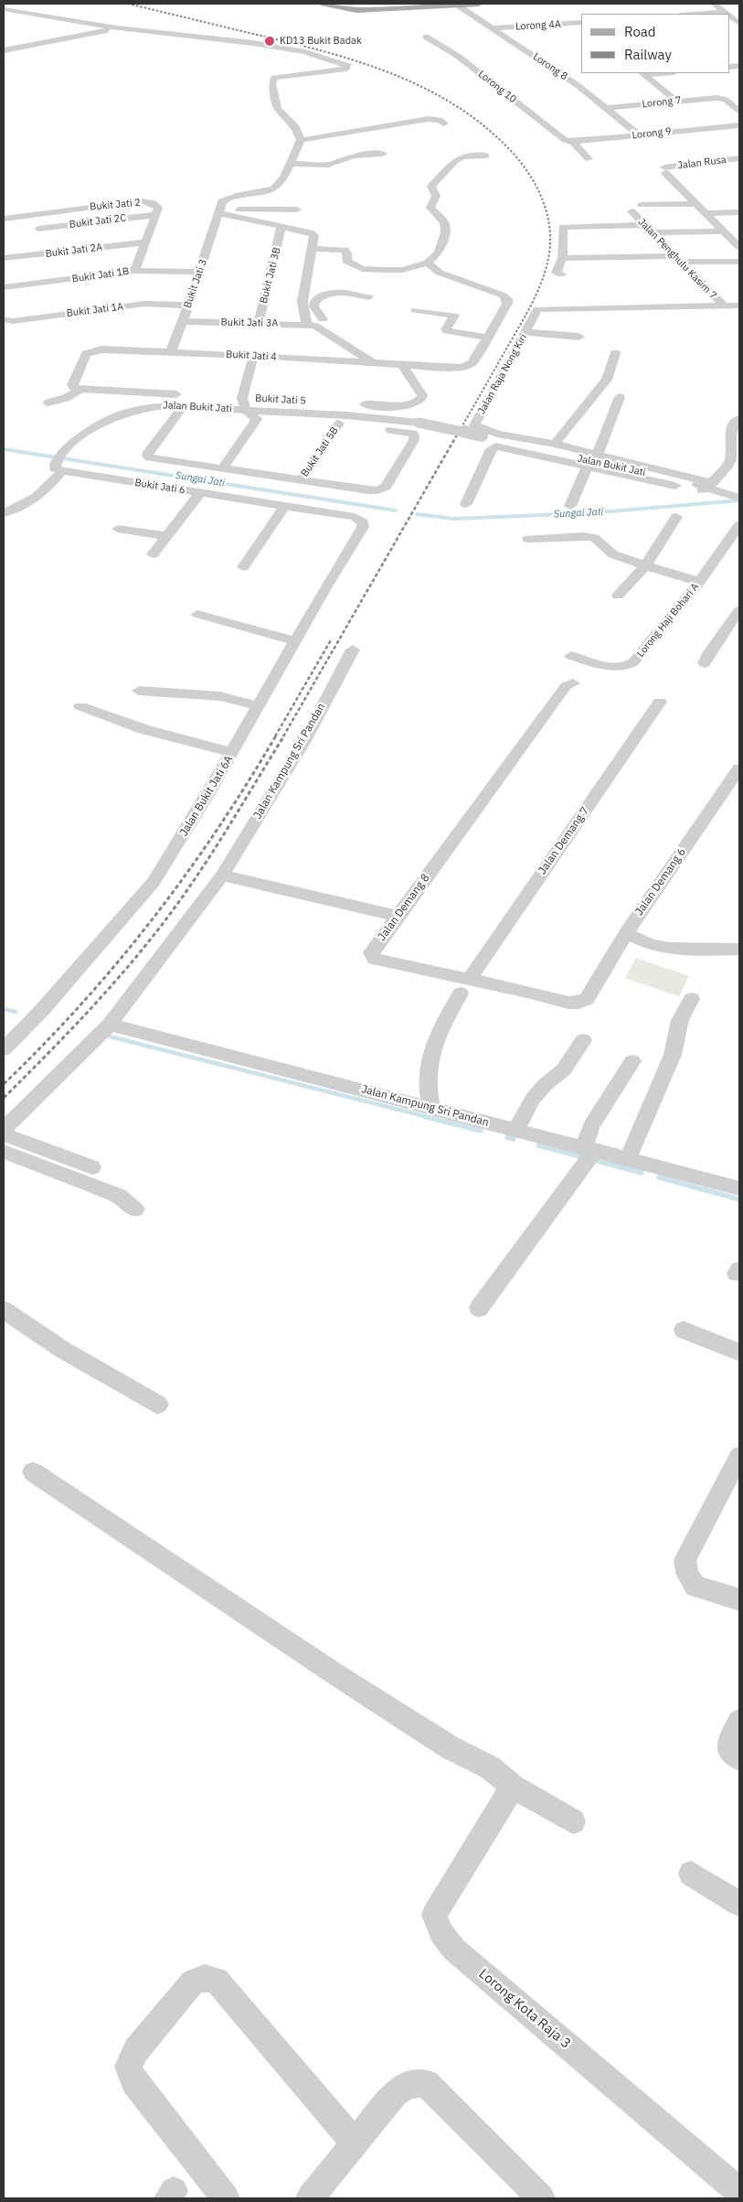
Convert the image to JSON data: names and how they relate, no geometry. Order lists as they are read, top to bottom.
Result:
{
  "streets": {
    "street": [
      "Lorong 4A",
      "Lorong 8",
      "Lorong 10",
      "Lorong 7",
      "Lorong 9",
      "Jalan Rusa",
      "Bukit Jati 2",
      "Bukit Jati 2C",
      "Bukit Jati 2A",
      "Jalan Penghulu Kasim 7",
      "Bukit Jati 1B",
      "Bukit Jati 3B",
      "Bukit Jati 3",
      "Bukit Jati 1A",
      "Bukit Jati 3A",
      "Bukit Jati 4",
      "Jalan Raja Nong Kiri",
      "Bukit Jati 5",
      "Jalan Bukit Jati",
      "Bukit Jati 5B",
      "Bukit Jati 6",
      "Lorong Haji Bohari A",
      "Jalan Kampung Sri Pandan",
      "Jalan Bukit Jati 6A",
      "Jalan Demang 7",
      "Jalan Demang 6",
      "Jalan Demang 8",
      "Lorong Kota Raja 3"
    ]
  },
  "crossings": [
    ["Lorong 4A", "Lorong 8"],
    ["Lorong 8", "Lorong 7"],
    ["Lorong 8", "Lorong 9"],
    ["Lorong 10", "Lorong 9"],
    ["Bukit Jati 2", "Bukit Jati 2C"],
    ["Bukit Jati 2", "Bukit Jati 2A"],
    ["Bukit Jati 2", "Bukit Jati 1B"],
    ["Jalan Penghulu Kasim 7", "Jalan Raja Nong Kiri"],
    ["Bukit Jati 1B", "Bukit Jati 3"],
    ["Bukit Jati 3B", "Bukit Jati 3A"],
    ["Bukit Jati 3", "Bukit Jati 1A"],
    ["Bukit Jati 3", "Bukit Jati 3A"],
    ["Bukit Jati 3", "Bukit Jati 4"],
    ["Bukit Jati 4", "Bukit Jati 5"],
    ["Jalan Raja Nong Kiri", "Jalan Bukit Jati"],
    ["Bukit Jati 5", "Jalan Bukit Jati"],
    ["Jalan Bukit Jati", "Bukit Jati 6"],
    ["Bukit Jati 6", "Jalan Bukit Jati 6A"],
    ["Jalan Kampung Sri Pandan", "Jalan Demang 7"],
    ["Jalan Demang 7", "Jalan Demang 8"],
    ["Jalan Demang 6", "Jalan Demang 8"]
  ],
  "water": ["Sungai Jati"],
  "places": ["KD13 Bukit Badak"],
  "legend": ["Road", "Railway"]
}
